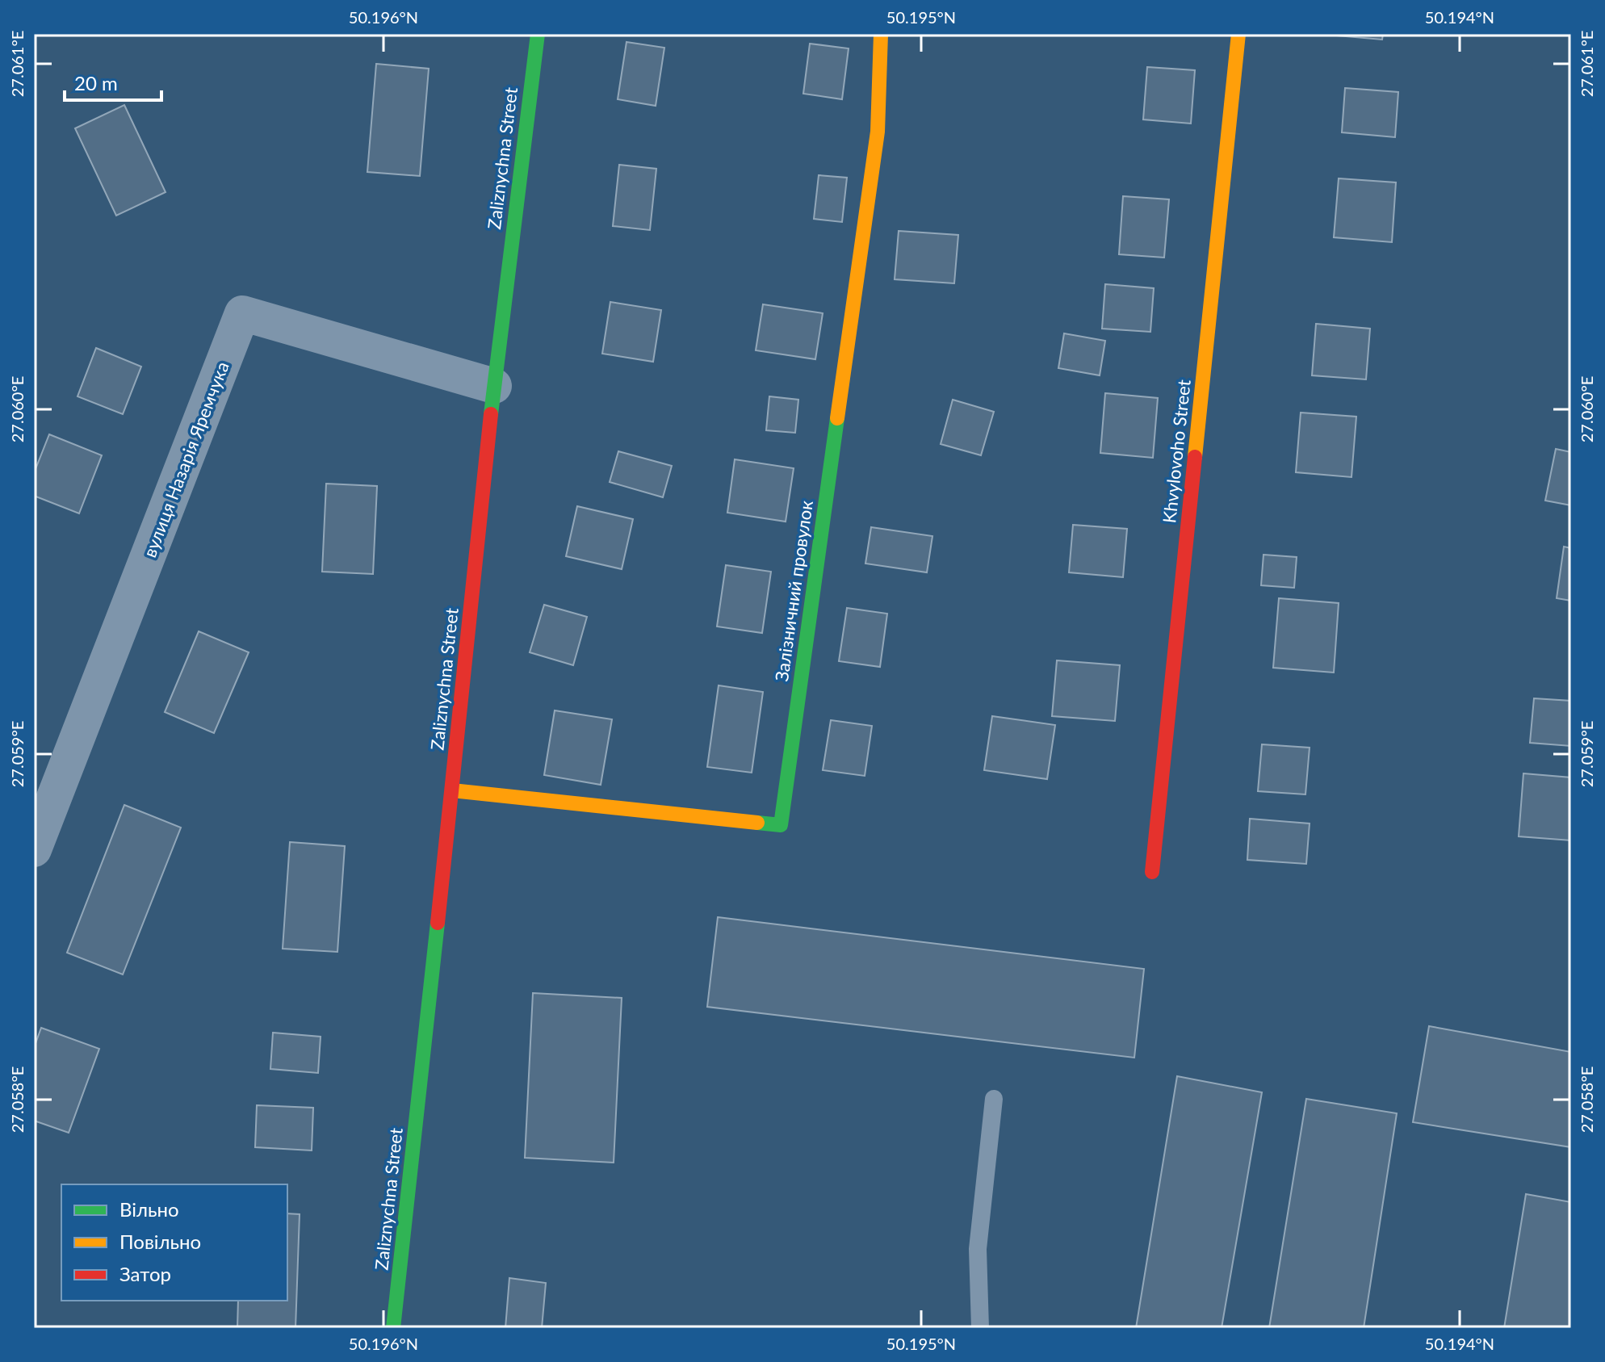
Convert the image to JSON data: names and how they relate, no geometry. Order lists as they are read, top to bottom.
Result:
{
  "streets": {
    "street": [
      "Zaliznychna Street",
      "Khvylovoho Street",
      "вулиця Назарія Яремчука",
      "Залізничний провулок"
    ]
  },
  "crossings": [
    ["Zaliznychna Street", "вулиця Назарія Яремчука"],
    ["Zaliznychna Street", "Залізничний провулок"]
  ],
  "legend": ["Вільно", "Повільно", "Затор"],
  "scale_bar": "20 m",
  "coordinates": [
    "50.196°N",
    "50.195°N",
    "50.194°N",
    "27.061°E",
    "27.060°E",
    "27.059°E",
    "27.058°E"
  ]
}
